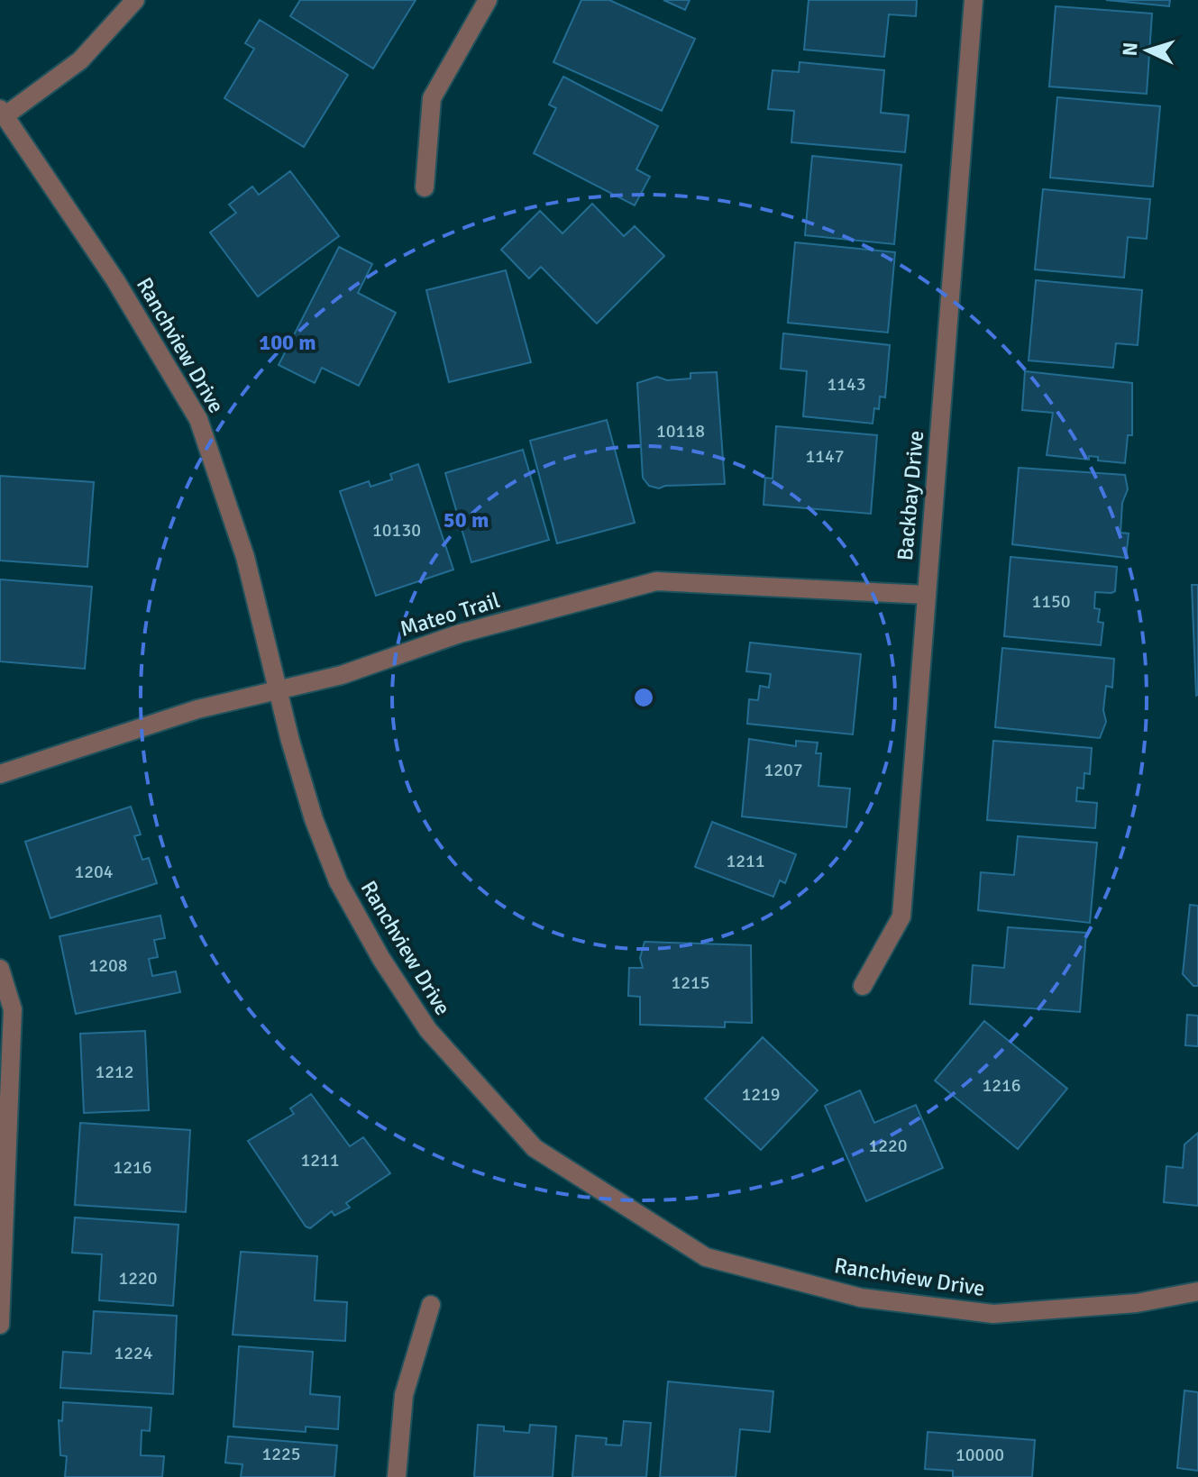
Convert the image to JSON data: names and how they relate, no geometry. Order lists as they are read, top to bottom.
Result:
{
  "streets": {
    "street": ["Ranchview Drive", "Backbay Drive", "Mateo Trail"]
  },
  "crossings": [
    ["Ranchview Drive", "Mateo Trail"],
    ["Backbay Drive", "Mateo Trail"]
  ],
  "house_numbers": [
    "1143",
    "10118",
    "1147",
    "10130",
    "1150",
    "1207",
    "1211",
    "1204",
    "1208",
    "1215",
    "1212",
    "1216",
    "1219",
    "1220",
    "1211",
    "1216",
    "1220",
    "1224",
    "1225",
    "10000"
  ],
  "north": "left",
  "rings": ["100 m", "50 m"]
}
